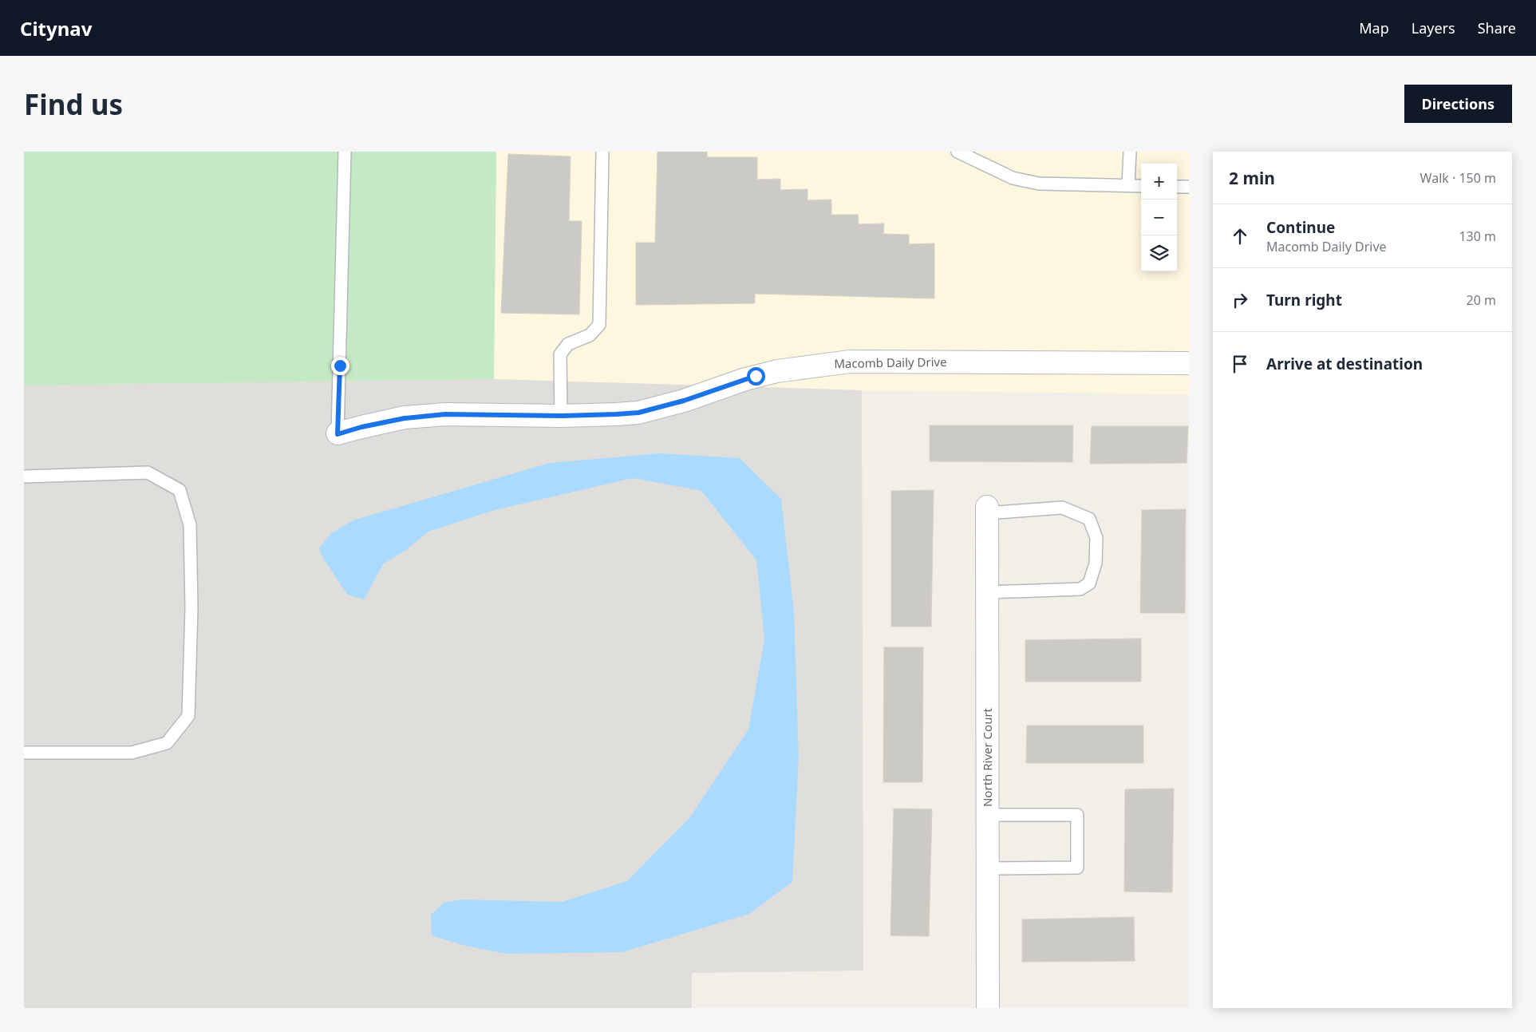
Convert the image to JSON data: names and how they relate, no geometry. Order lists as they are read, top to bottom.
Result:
{
  "streets": {
    "street": ["Macomb Daily Drive", "North River Court"]
  },
  "page": {
    "header": "Citynav",
    "nav": ["Map", "Layers", "Share"],
    "buttons": "Directions",
    "title": "Find us",
    "heading": ["2 min", "Walk · 150 m"],
    "map_buttons": ["+", "−"],
    "list": [
      ["Continue", "Macomb Daily Drive", "130 m"],
      ["Turn right", "20 m"],
      "Arrive at destination"
    ]
  }
}
